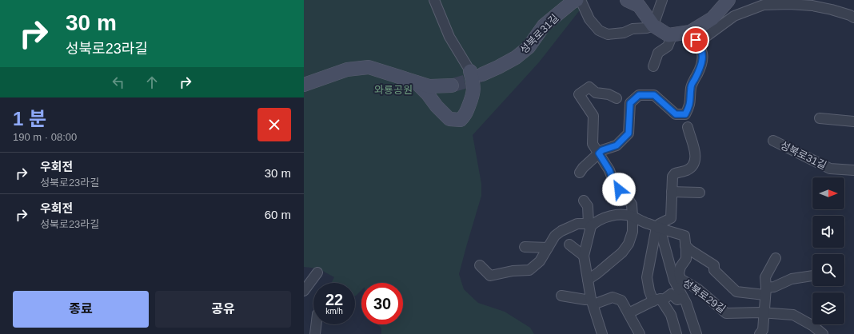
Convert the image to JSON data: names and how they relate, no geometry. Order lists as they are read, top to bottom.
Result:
{
  "streets": {
    "street": ["성북로31길", "성북로29길"]
  },
  "parks": ["와룡공원"],
  "north": "right",
  "page": {
    "turn": ["30 m", "성북로23라길"],
    "heading": ["1 분", "190 m · 08:00"],
    "list": [
      {
        "name": "우회전",
        "note": "성북로23라길",
        "value": "30 m"
      },
      {
        "name": "우회전",
        "note": "성북로23라길",
        "value": "60 m"
      }
    ],
    "speed": "22 km/h",
    "limit": "30",
    "buttons": ["종료", "공유"]
  }
}
